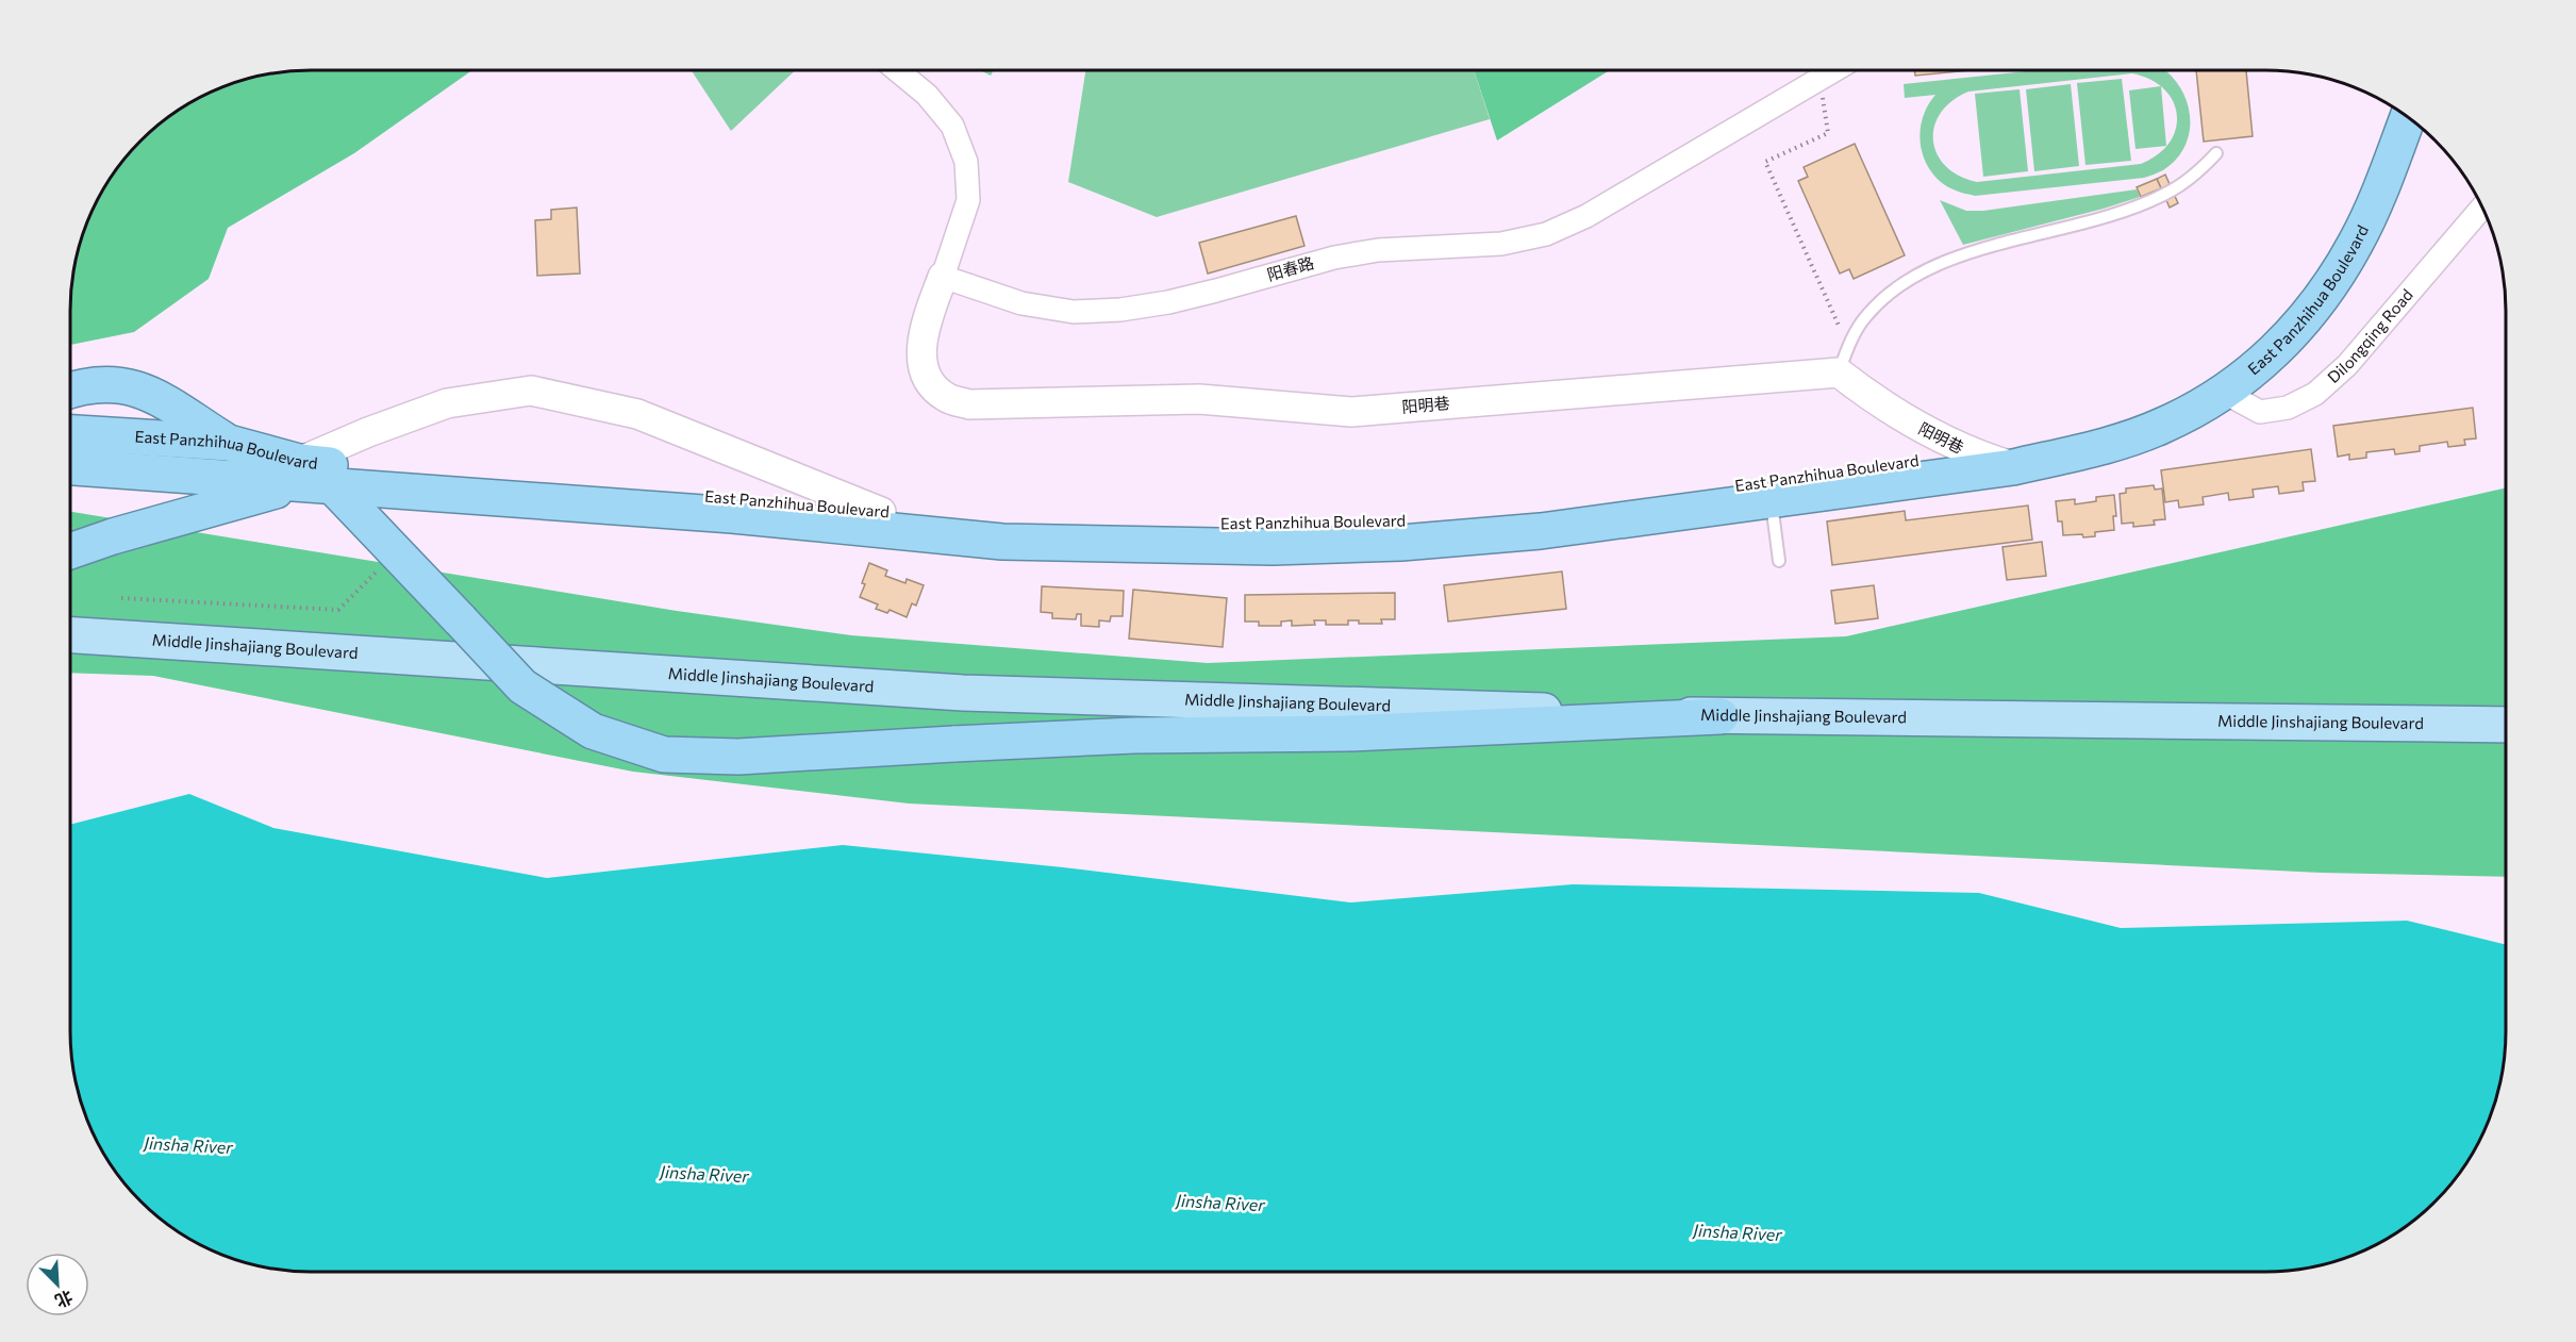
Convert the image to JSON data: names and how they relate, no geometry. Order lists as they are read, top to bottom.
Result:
{
  "streets": {
    "highway": ["East Panzhihua Boulevard"],
    "main road": ["Middle Jinshajiang Boulevard"],
    "street": ["阳春路", "Dilongqing Road", "阳明巷"]
  },
  "crossings": [
    ["阳春路", "阳明巷"],
    ["East Panzhihua Boulevard", "Dilongqing Road"],
    ["East Panzhihua Boulevard", "阳明巷"]
  ],
  "water": ["Jinsha River"],
  "north": "bottom right"
}
